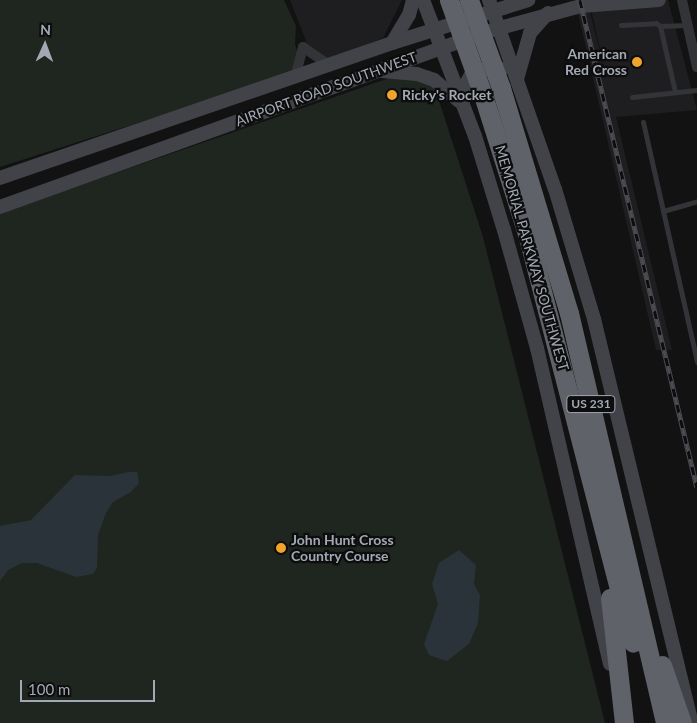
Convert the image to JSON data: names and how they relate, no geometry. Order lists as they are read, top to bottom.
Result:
{
  "streets": {
    "highway": ["MEMORIAL PARKWAY SOUTHWEST", "US 231"],
    "main road": ["AIRPORT ROAD SOUTHWEST"]
  },
  "places": ["American Red Cross", "Ricky's Rocket", "John Hunt Cross Country Course"],
  "scale_bar": "100 m",
  "north": "top"
}
